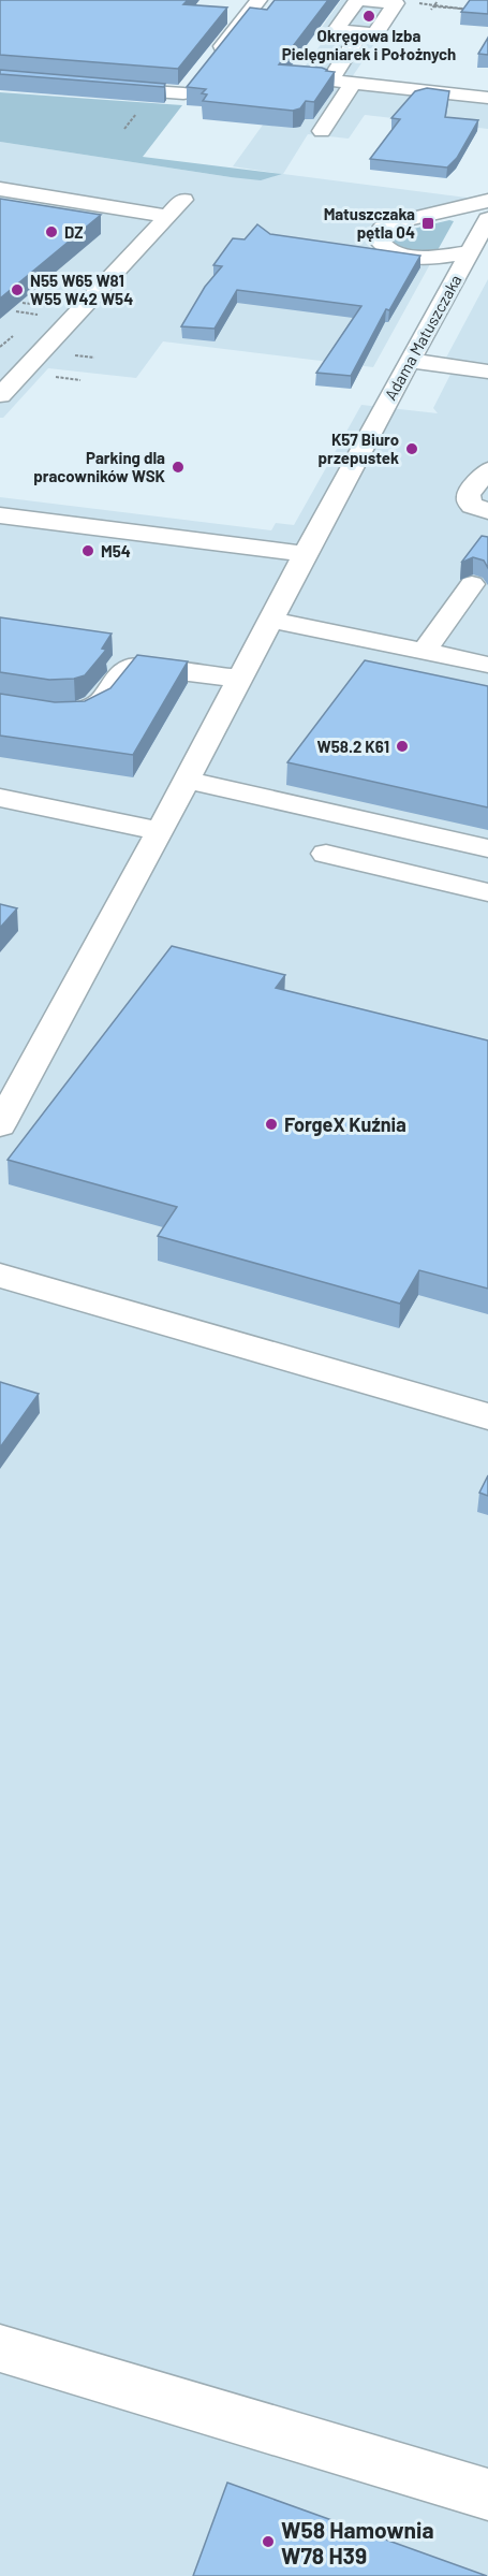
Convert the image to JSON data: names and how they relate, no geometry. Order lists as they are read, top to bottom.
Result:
{
  "streets": {
    "street": ["Adama Matuszczaka"]
  },
  "places": {
    "other": [
      "Okręgowa Izba Pielęgniarek i Położnych",
      "DZ",
      "N55 W65 W81 W55 W42 W54",
      "K57 Biuro przepustek",
      "Parking dla pracowników WSK",
      "M54",
      "W58.2 K61",
      "ForgeX Kuźnia",
      "W58 Hamownia W78 H39"
    ],
    "transit": ["Matuszczaka pętla 04"]
  }
}
